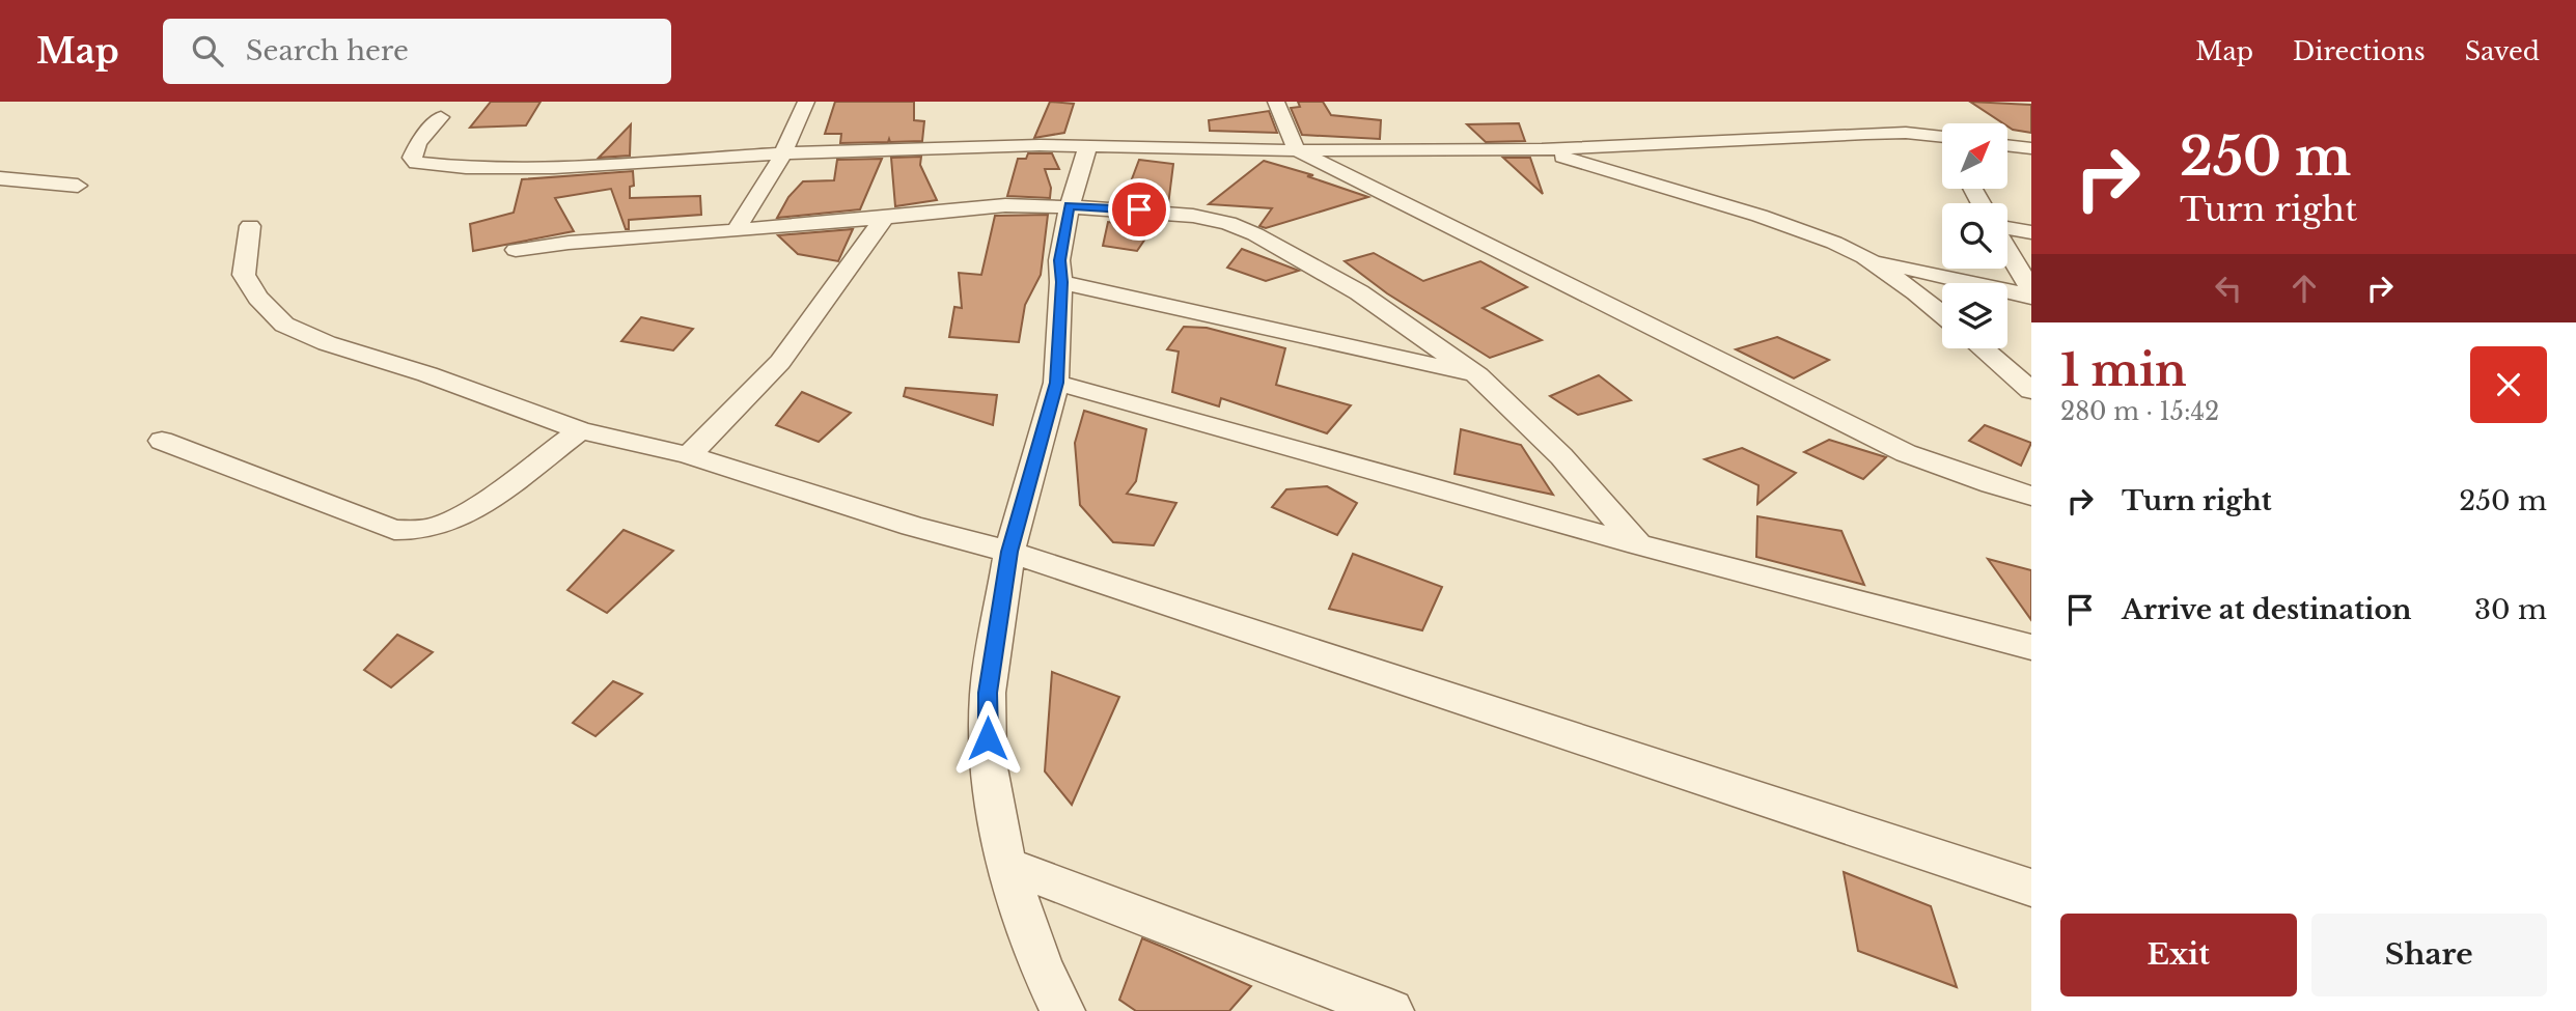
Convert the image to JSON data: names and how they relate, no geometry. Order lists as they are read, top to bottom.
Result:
{
  "north": "top right",
  "page": {
    "header": "Map",
    "search": "Search here",
    "nav": ["Map", "Directions", "Saved"],
    "turn": ["250 m", "Turn right"],
    "heading": ["1 min", "280 m · 15:42"],
    "list": [
      {
        "name": "Turn right",
        "value": "250 m"
      },
      {
        "name": "Arrive at destination",
        "value": "30 m"
      }
    ],
    "buttons": ["Exit", "Share"]
  }
}
